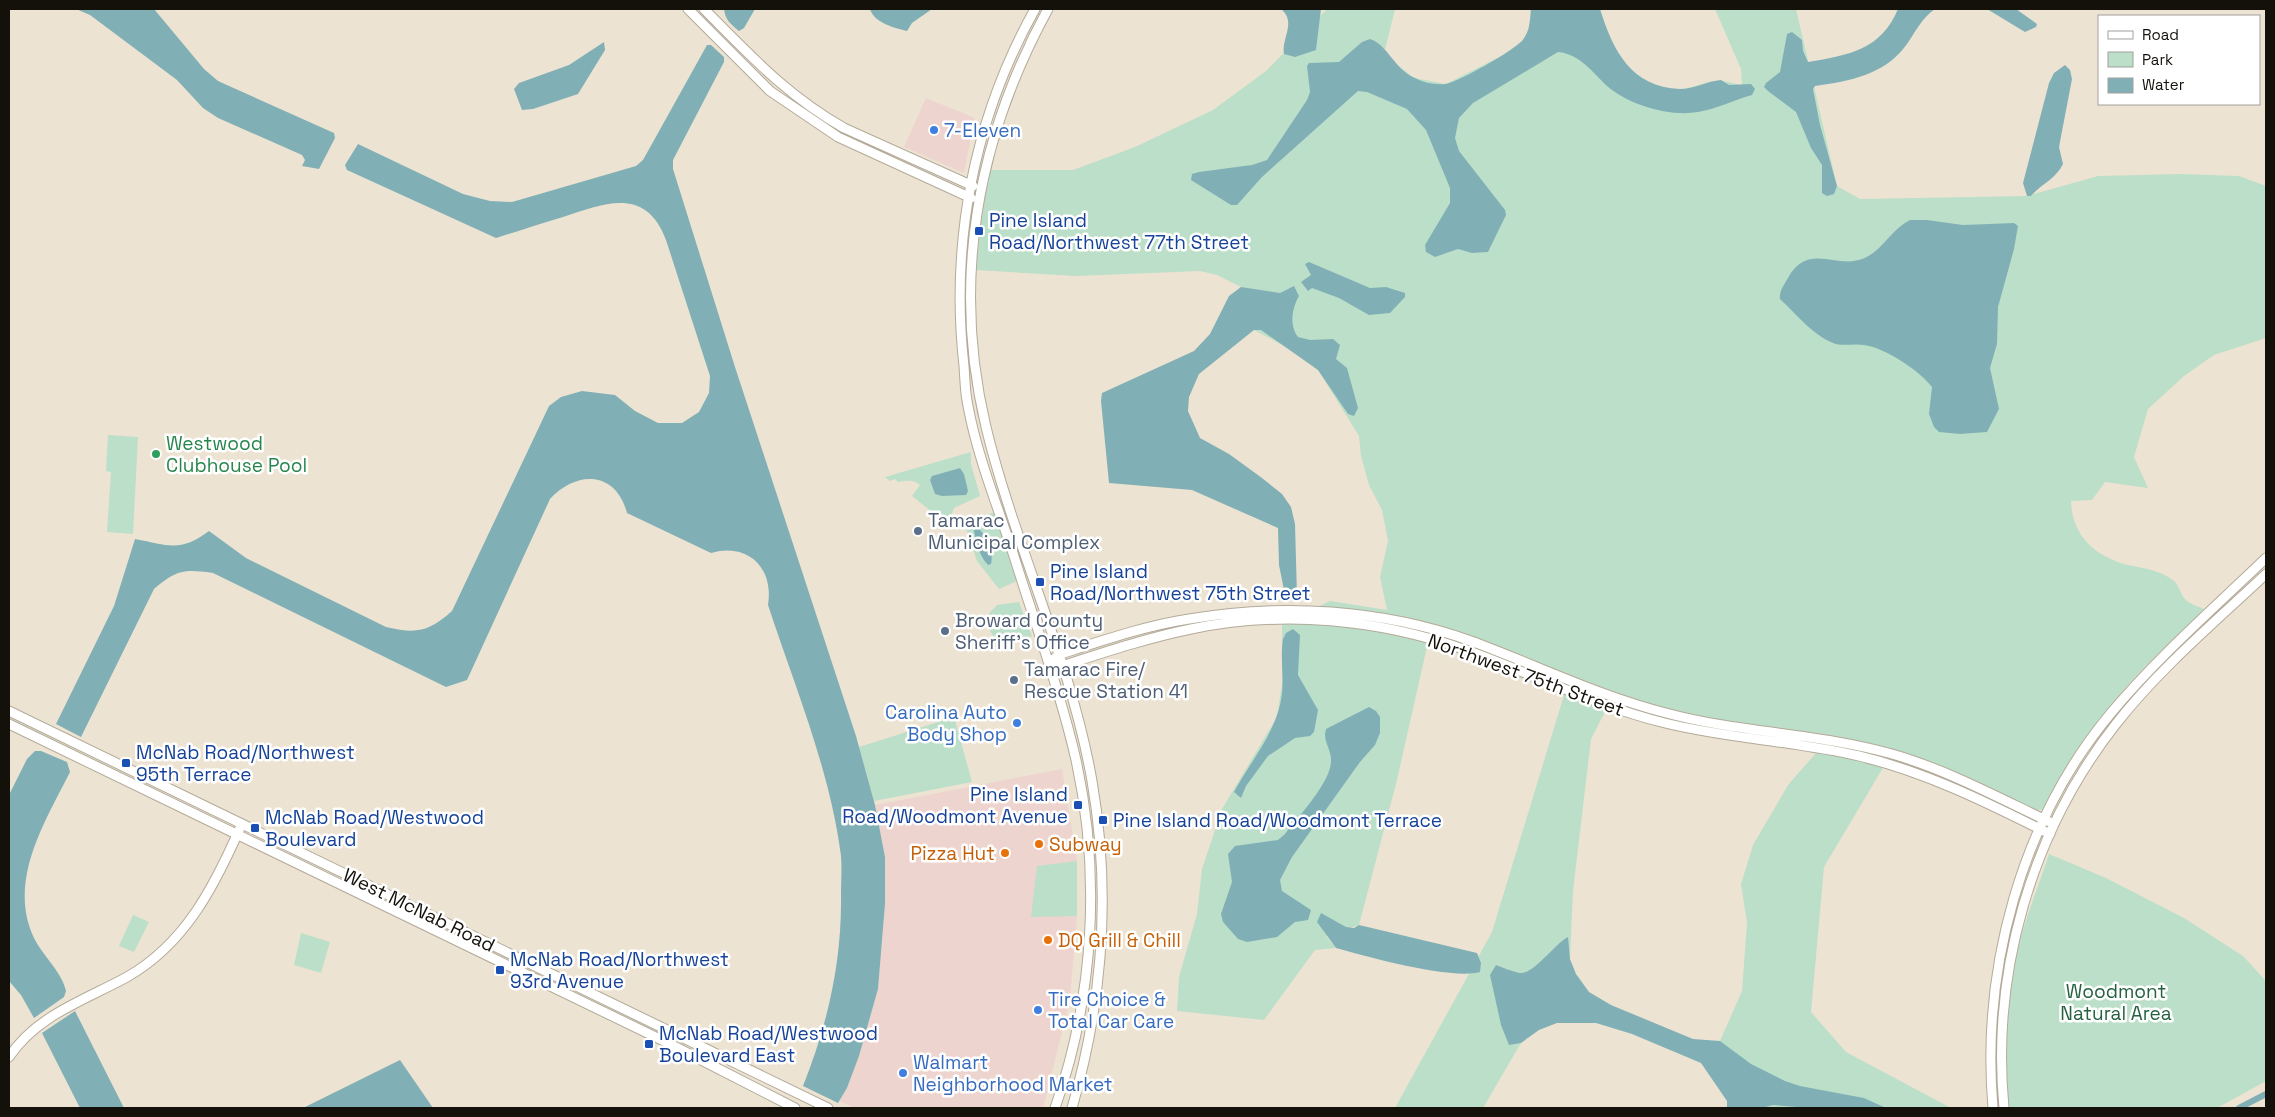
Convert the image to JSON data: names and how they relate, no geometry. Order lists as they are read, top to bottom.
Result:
{
  "streets": {
    "street": ["Northwest 75th Street", "West McNab Road"]
  },
  "parks": ["Woodmont Natural Area"],
  "places": {
    "other": [
      "7-Eleven",
      "Westwood Clubhouse Pool",
      "Tamarac Municipal Complex",
      "Broward County Sheriff's Office",
      "Tamarac Fire/ Rescue Station 41",
      "Carolina Auto Body Shop",
      "Subway",
      "Pizza Hut",
      "DQ Grill & Chill",
      "Tire Choice & Total Car Care",
      "Walmart Neighborhood Market"
    ],
    "transit": [
      "Pine Island Road/Northwest 77th Street",
      "Pine Island Road/Northwest 75th Street",
      "McNab Road/Northwest 95th Terrace",
      "Pine Island Road/Woodmont Avenue",
      "Pine Island Road/Woodmont Terrace",
      "McNab Road/Westwood Boulevard",
      "McNab Road/Northwest 93rd Avenue",
      "McNab Road/Westwood Boulevard East"
    ]
  },
  "legend": ["Road", "Park", "Water"]
}
